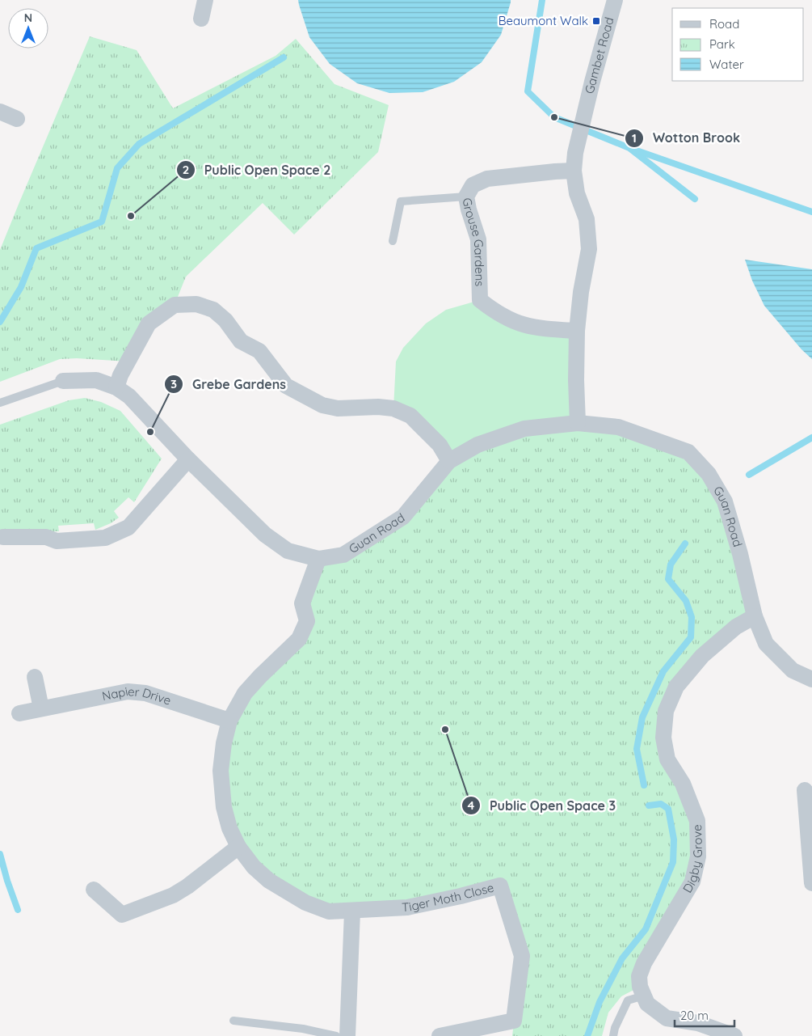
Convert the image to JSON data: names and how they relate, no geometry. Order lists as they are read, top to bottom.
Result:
{
  "streets": {
    "street": [
      "Gambet Road",
      "Grouse Gardens",
      "Guan Road",
      "Napier Drive",
      "Digby Grove",
      "Tiger Moth Close"
    ]
  },
  "crossings": [
    ["Gambet Road", "Grouse Gardens"],
    ["Guan Road", "Digby Grove"],
    ["Guan Road", "Tiger Moth Close"],
    ["Napier Drive", "Tiger Moth Close"]
  ],
  "places": {
    "transit": ["Beaumont Walk"],
    "other": [
      "Wotton Brook",
      "Public Open Space 2",
      "Grebe Gardens",
      "Public Open Space 3"
    ]
  },
  "legend": ["Road", "Park", "Water"],
  "scale_bar": "20 m",
  "north": "top"
}
